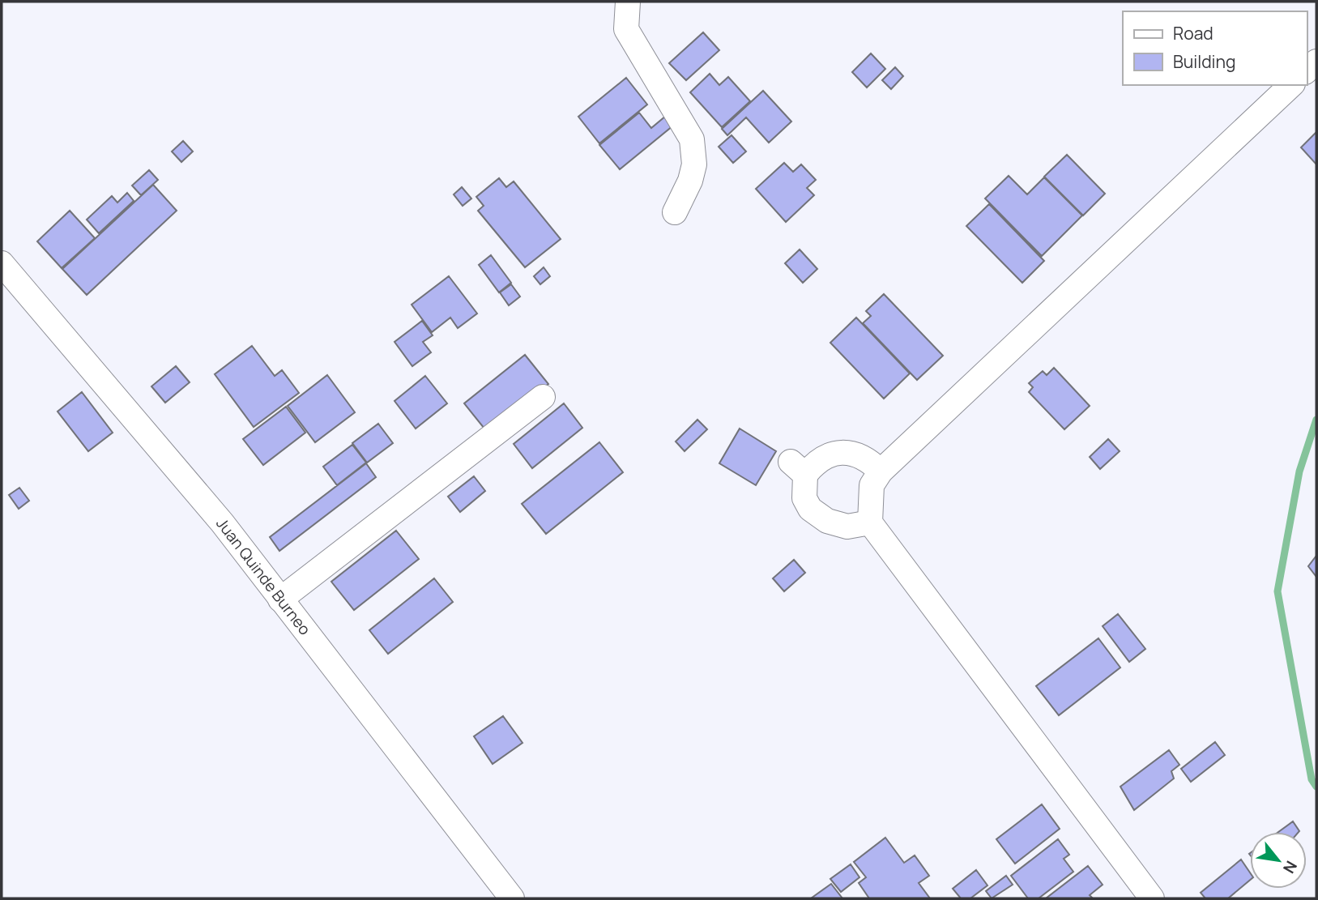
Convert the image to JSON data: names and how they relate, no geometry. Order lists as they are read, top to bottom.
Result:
{
  "streets": {
    "street": ["Juan Quinde Burneo"]
  },
  "legend": ["Road", "Building"],
  "north": "bottom right"
}
